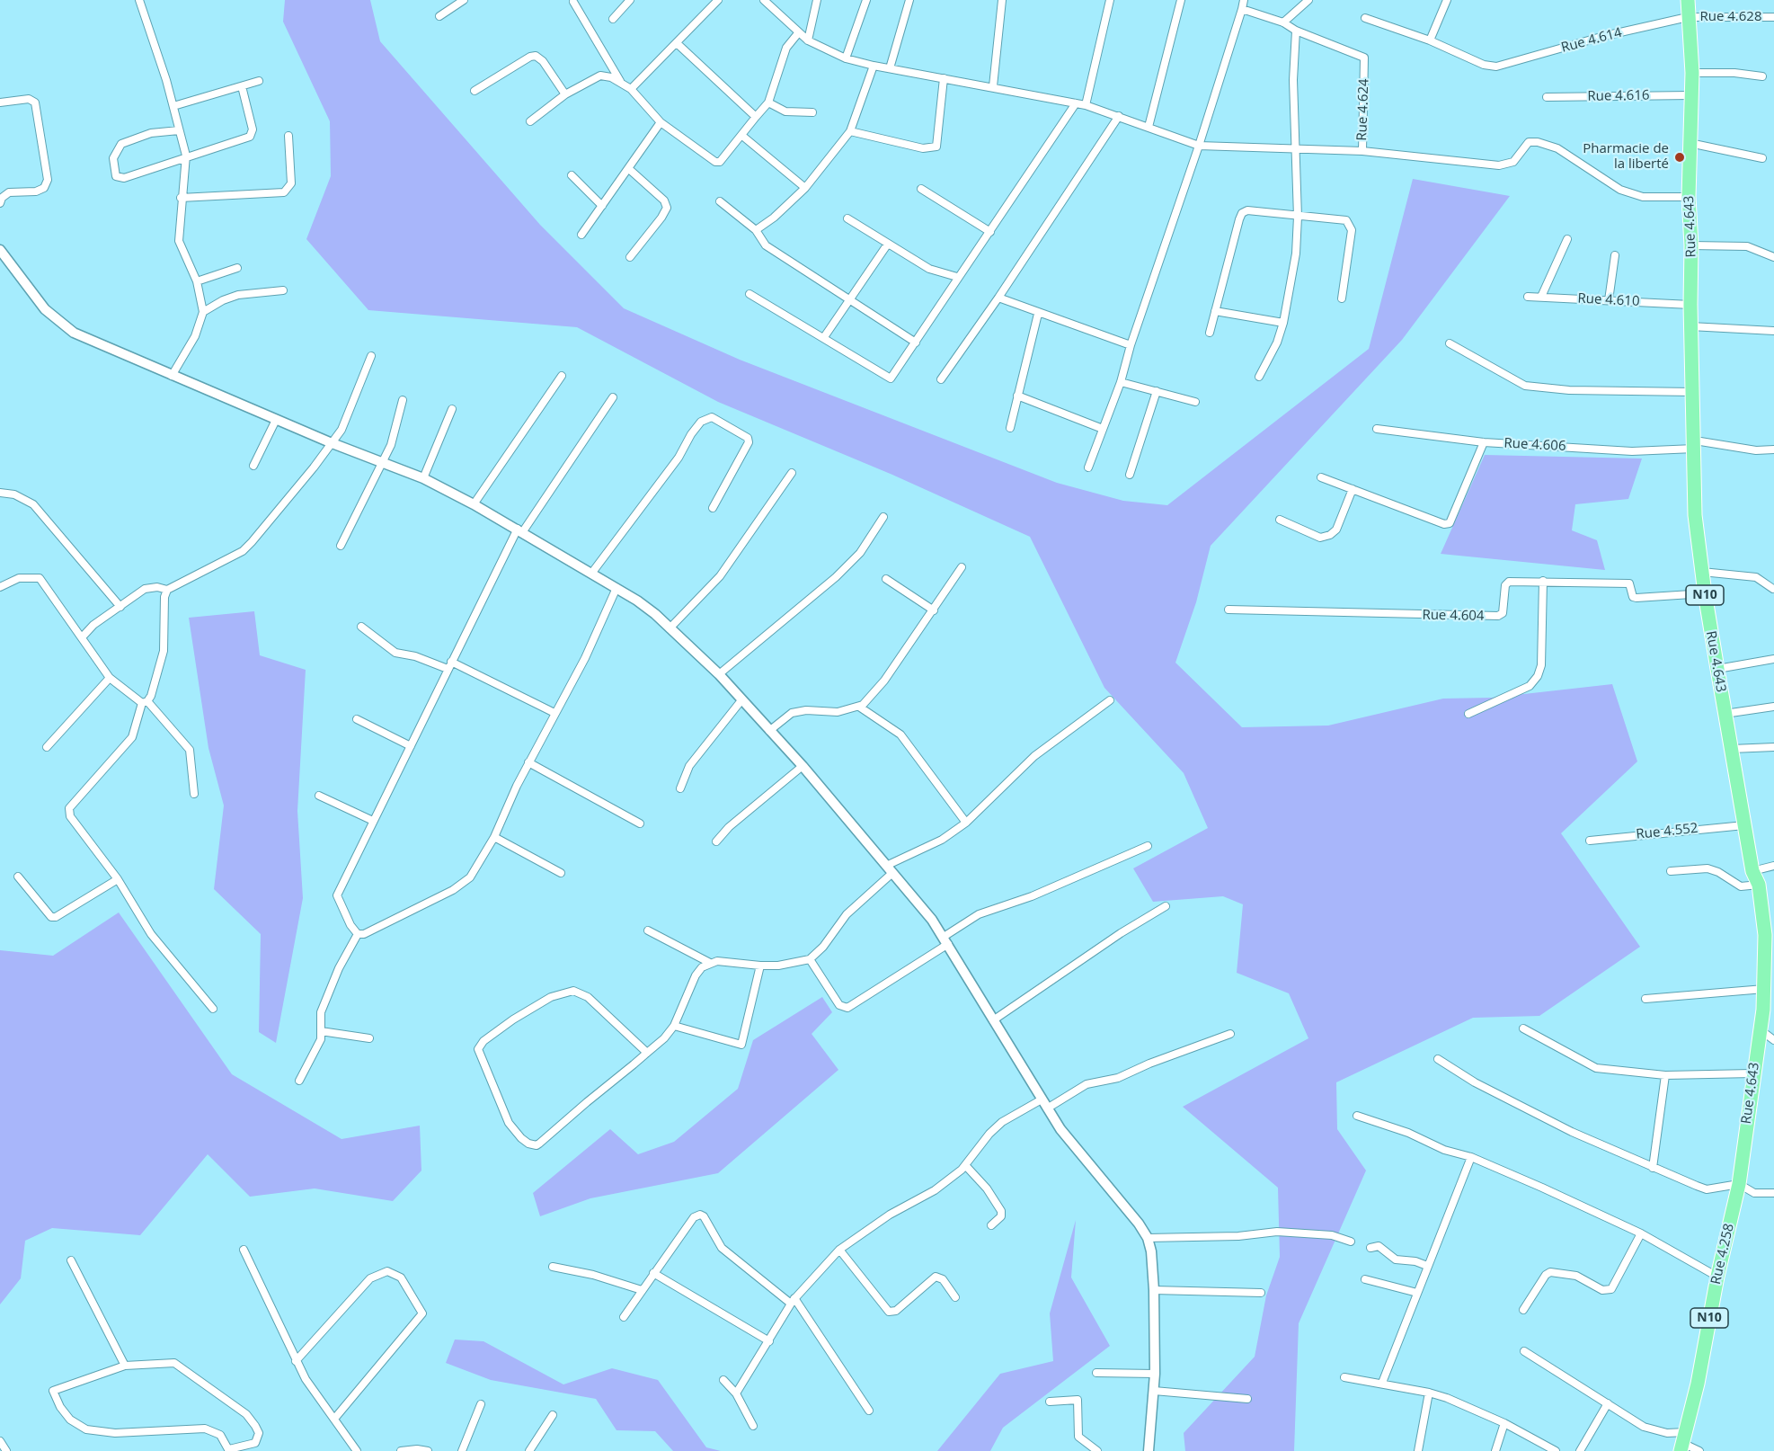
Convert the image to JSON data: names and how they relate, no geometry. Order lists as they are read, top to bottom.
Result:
{
  "streets": {
    "highway": ["Rue 4.643", "N10", "Rue 4.258"],
    "street": [
      "Rue 4.628",
      "Rue 4.614",
      "Rue 4.616",
      "Rue 4.624",
      "Rue 4.610",
      "Rue 4.606",
      "Rue 4.604",
      "Rue 4.552"
    ]
  },
  "crossings": [
    ["Rue 4.628", "Rue 4.614"],
    ["Rue 4.628", "Rue 4.643"],
    ["Rue 4.614", "Rue 4.643"],
    ["Rue 4.616", "Rue 4.643"],
    ["Rue 4.624", "Rue 4.643"],
    ["Rue 4.643", "Rue 4.610"],
    ["Rue 4.643", "Rue 4.606"],
    ["Rue 4.643", "Rue 4.604"],
    ["Rue 4.643", "Rue 4.552"],
    ["Rue 4.643", "Rue 4.258"]
  ],
  "places": ["Pharmacie de la liberté"]
}
